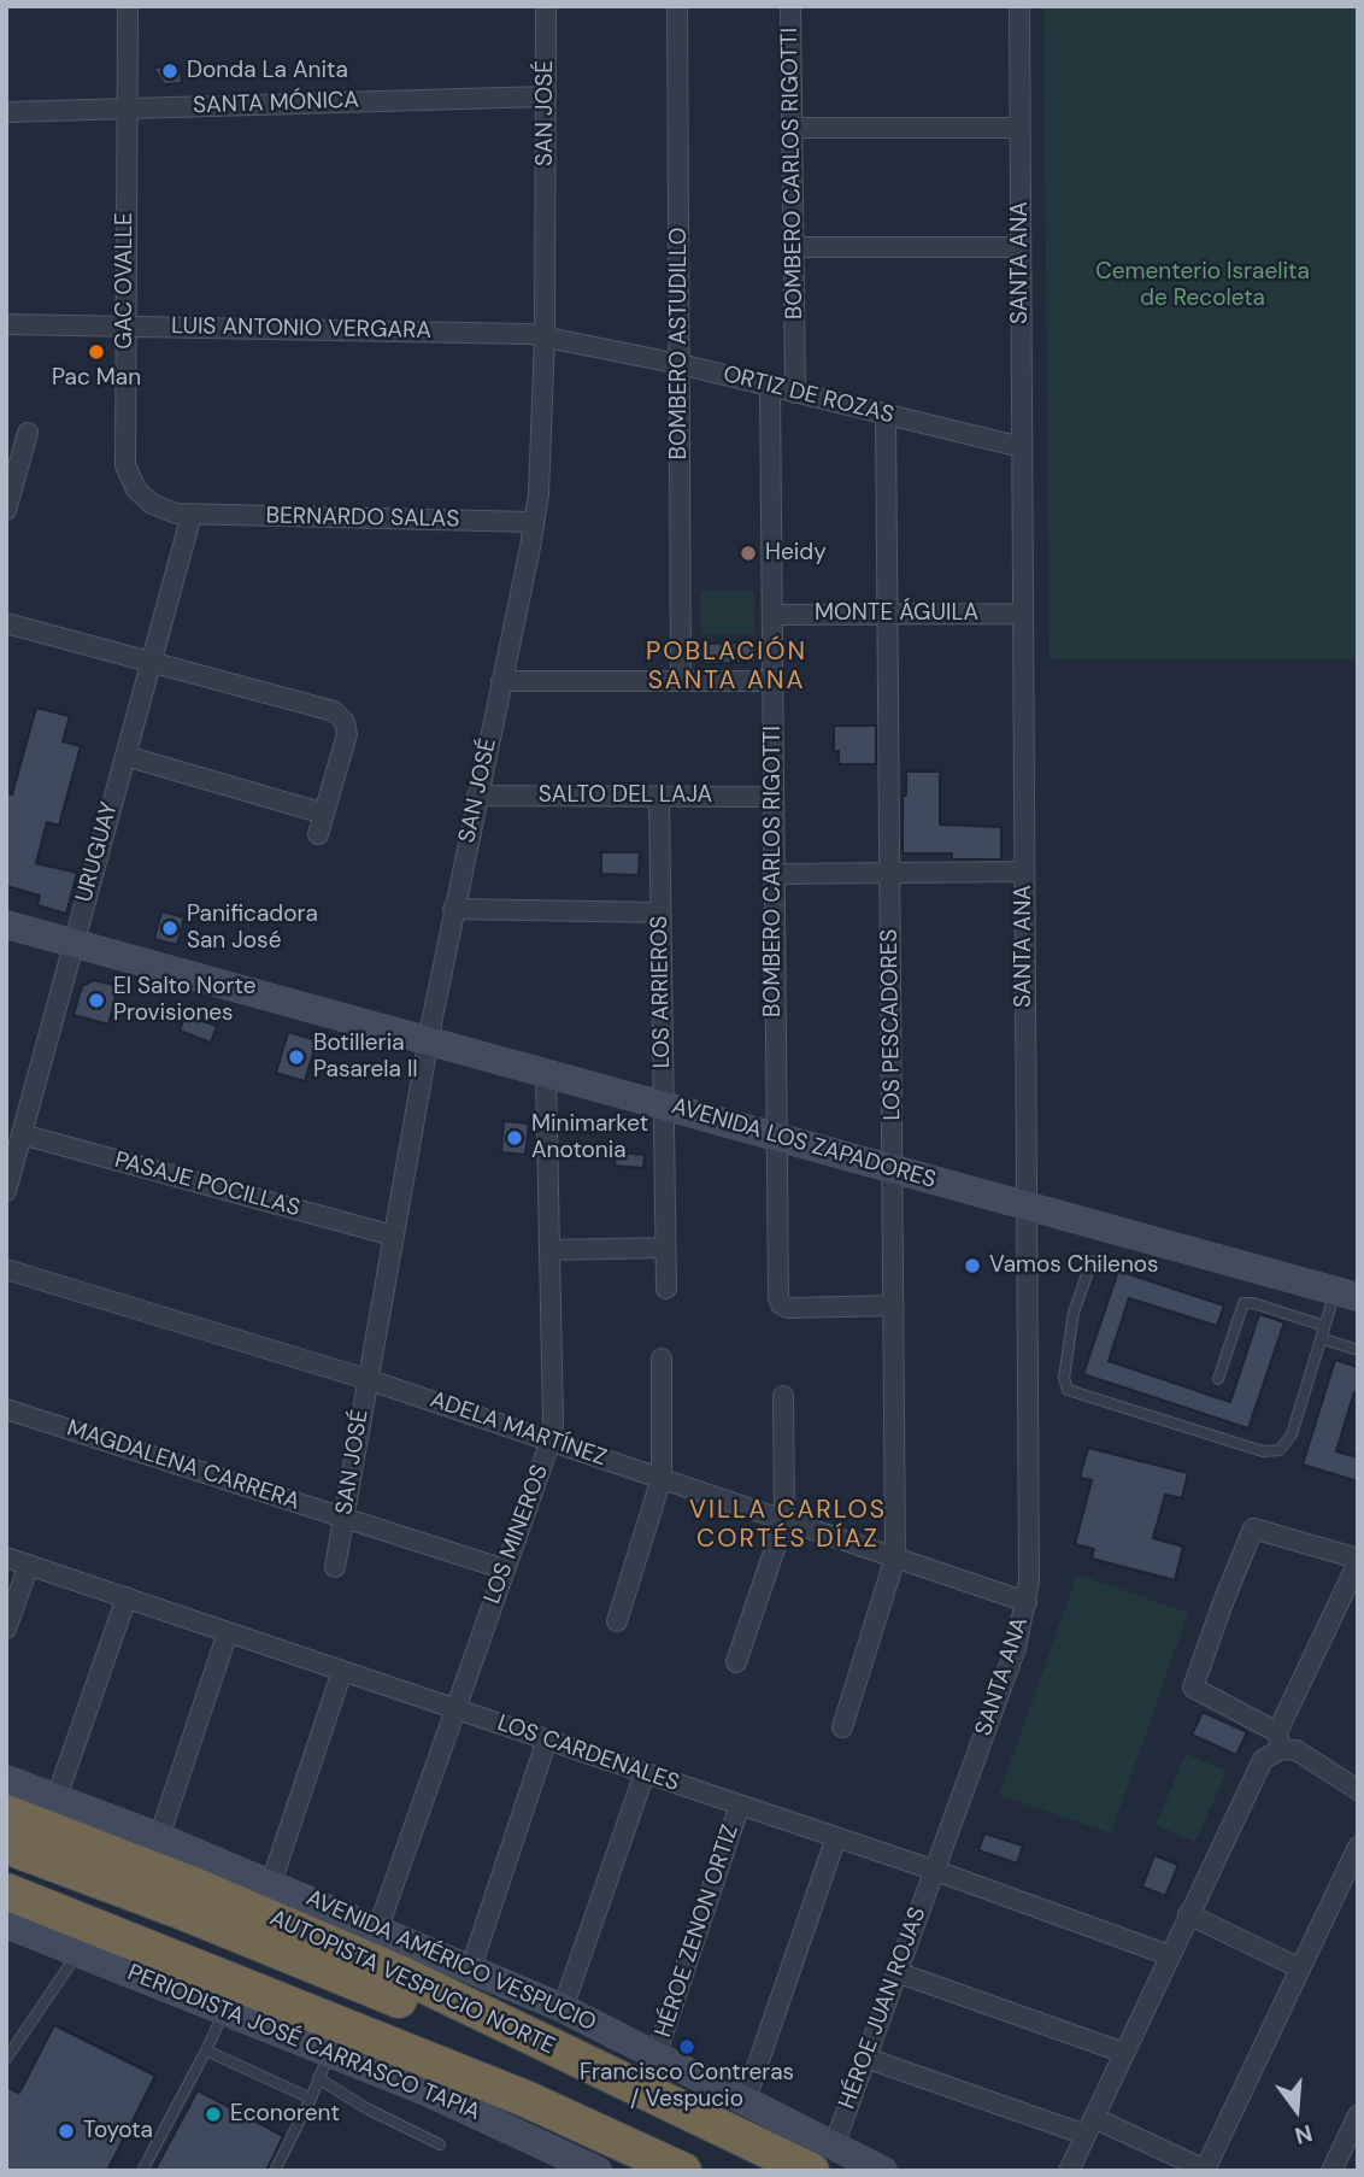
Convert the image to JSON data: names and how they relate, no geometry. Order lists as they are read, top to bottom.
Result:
{
  "streets": {
    "highway": ["AUTOPISTA VESPUCIO NORTE"],
    "main road": ["AVENIDA LOS ZAPADORES", "AVENIDA AMÉRICO VESPUCIO", "PERIODISTA JOSÉ CARRASCO TAPIA"],
    "street": [
      "SANTA MÓNICA",
      "SAN JOSÉ",
      "BOMBERO CARLOS RIGOTTI",
      "SANTA ANA",
      "GAC OVALLE",
      "LUIS ANTONIO VERGARA",
      "BOMBERO ASTUDILLO",
      "ORTIZ DE ROZAS",
      "BERNARDO SALAS",
      "MONTE ÁGUILA",
      "SALTO DEL LAJA",
      "URUGUAY",
      "LOS ARRIEROS",
      "LOS PESCADORES",
      "PASAJE POCILLAS",
      "ADELA MARTÍNEZ",
      "MAGDALENA CARRERA",
      "LOS MINEROS",
      "LOS CARDENALES",
      "HÉROE ZENON ORTIZ",
      "HÉROE JUAN ROJAS"
    ]
  },
  "crossings": [
    ["SANTA MÓNICA", "SAN JOSÉ"],
    ["SANTA MÓNICA", "GAC OVALLE"],
    ["SAN JOSÉ", "LUIS ANTONIO VERGARA"],
    ["SAN JOSÉ", "ORTIZ DE ROZAS"],
    ["SAN JOSÉ", "BERNARDO SALAS"],
    ["SAN JOSÉ", "SALTO DEL LAJA"],
    ["SAN JOSÉ", "AVENIDA LOS ZAPADORES"],
    ["SAN JOSÉ", "PASAJE POCILLAS"],
    ["SAN JOSÉ", "ADELA MARTÍNEZ"],
    ["SAN JOSÉ", "MAGDALENA CARRERA"],
    ["BOMBERO CARLOS RIGOTTI", "ORTIZ DE ROZAS"],
    ["BOMBERO CARLOS RIGOTTI", "MONTE ÁGUILA"],
    ["BOMBERO CARLOS RIGOTTI", "SALTO DEL LAJA"],
    ["BOMBERO CARLOS RIGOTTI", "LOS PESCADORES"],
    ["BOMBERO CARLOS RIGOTTI", "AVENIDA LOS ZAPADORES"],
    ["SANTA ANA", "ORTIZ DE ROZAS"],
    ["SANTA ANA", "MONTE ÁGUILA"],
    ["SANTA ANA", "AVENIDA LOS ZAPADORES"],
    ["SANTA ANA", "ADELA MARTÍNEZ"],
    ["SANTA ANA", "LOS CARDENALES"],
    ["SANTA ANA", "HÉROE JUAN ROJAS"],
    ["GAC OVALLE", "LUIS ANTONIO VERGARA"],
    ["GAC OVALLE", "BERNARDO SALAS"],
    ["GAC OVALLE", "URUGUAY"],
    ["LUIS ANTONIO VERGARA", "ORTIZ DE ROZAS"],
    ["BOMBERO ASTUDILLO", "ORTIZ DE ROZAS"],
    ["ORTIZ DE ROZAS", "LOS PESCADORES"],
    ["BERNARDO SALAS", "URUGUAY"],
    ["MONTE ÁGUILA", "LOS PESCADORES"],
    ["SALTO DEL LAJA", "LOS ARRIEROS"],
    ["URUGUAY", "AVENIDA LOS ZAPADORES"],
    ["URUGUAY", "PASAJE POCILLAS"],
    ["LOS ARRIEROS", "AVENIDA LOS ZAPADORES"],
    ["LOS PESCADORES", "AVENIDA LOS ZAPADORES"],
    ["LOS PESCADORES", "ADELA MARTÍNEZ"],
    ["AVENIDA LOS ZAPADORES", "LOS MINEROS"],
    ["ADELA MARTÍNEZ", "LOS MINEROS"],
    ["MAGDALENA CARRERA", "LOS MINEROS"],
    ["LOS MINEROS", "LOS CARDENALES"],
    ["LOS MINEROS", "AVENIDA AMÉRICO VESPUCIO"],
    ["LOS CARDENALES", "HÉROE ZENON ORTIZ"],
    ["LOS CARDENALES", "HÉROE JUAN ROJAS"],
    ["HÉROE ZENON ORTIZ", "AVENIDA AMÉRICO VESPUCIO"],
    ["AVENIDA AMÉRICO VESPUCIO", "AUTOPISTA VESPUCIO NORTE"],
    ["AVENIDA AMÉRICO VESPUCIO", "HÉROE JUAN ROJAS"],
    ["AUTOPISTA VESPUCIO NORTE", "HÉROE JUAN ROJAS"]
  ],
  "districts": ["POBLACIÓN SANTA ANA", "VILLA CARLOS CORTÉS DÍAZ"],
  "parks": ["Cementerio Israelita de Recoleta"],
  "places": [
    "Donda La Anita",
    "Pac Man",
    "Heidy",
    "Panificadora San José",
    "El Salto Norte Provisiones",
    "Botilleria Pasarela II",
    "Minimarket Anotonia",
    "Vamos Chilenos",
    "Francisco Contreras / Vespucio",
    "Econorent",
    "Toyota"
  ],
  "north": "bottom"
}
